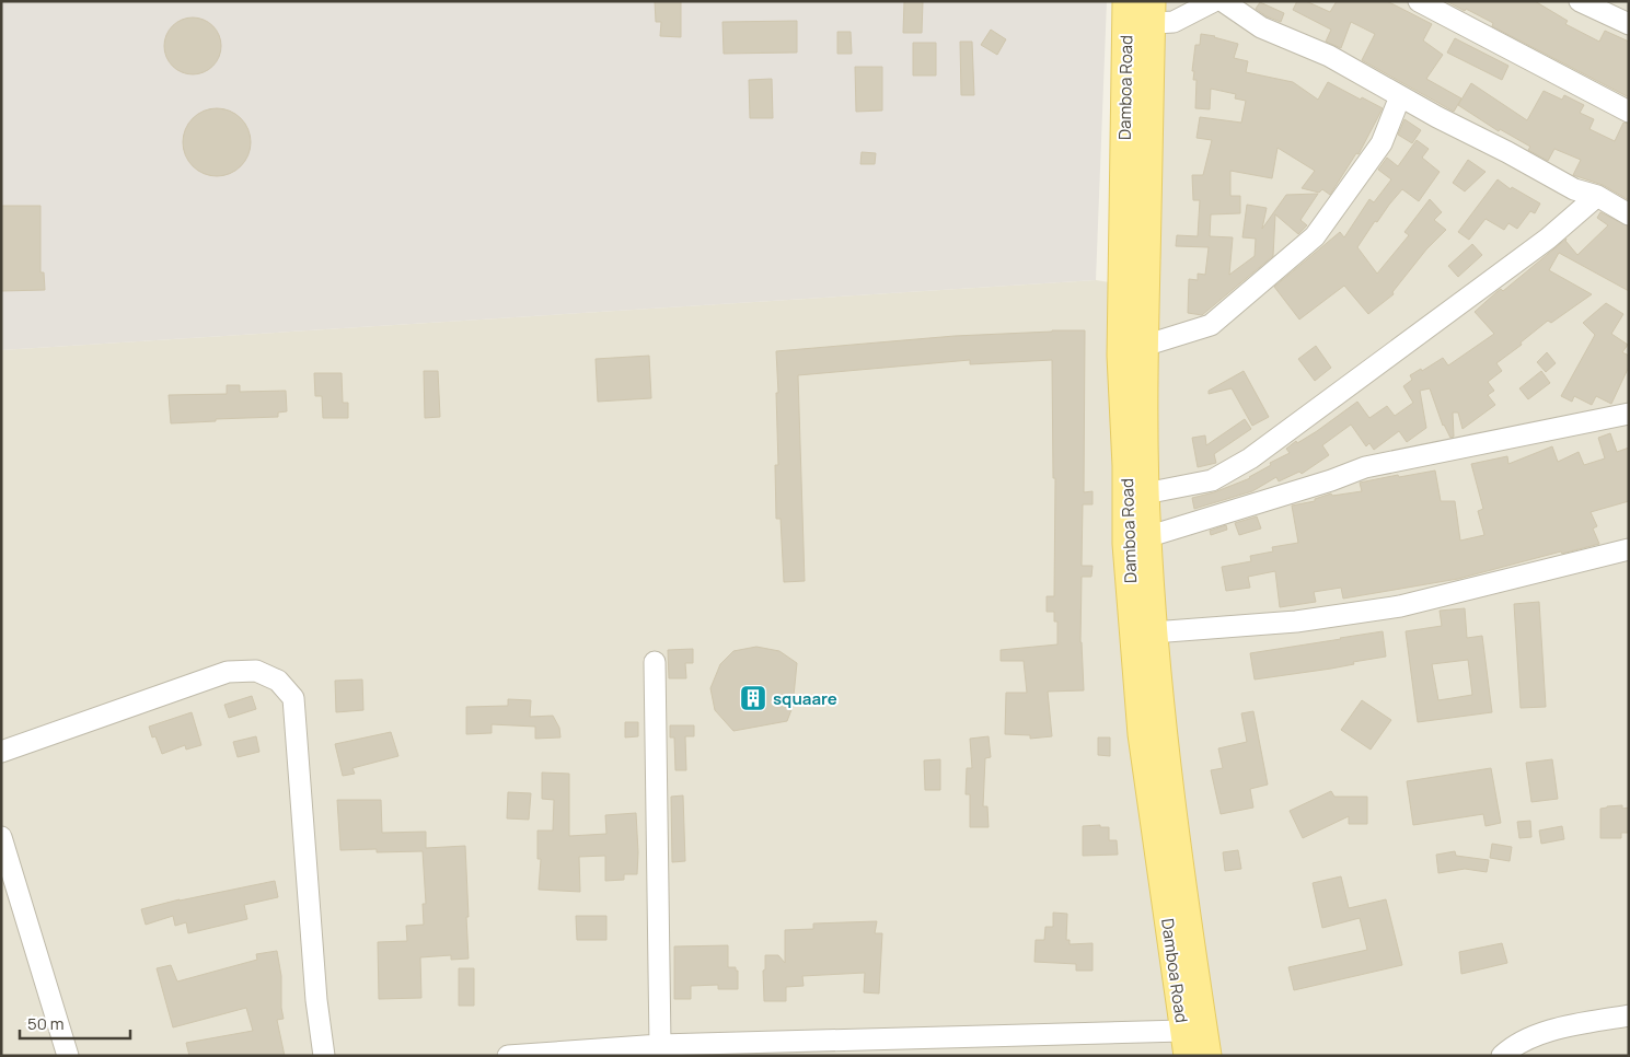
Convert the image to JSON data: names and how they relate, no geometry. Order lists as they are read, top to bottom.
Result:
{
  "streets": {
    "main road": ["Damboa Road"]
  },
  "places": {
    "building": ["squaare"]
  },
  "scale_bar": "50 m"
}
